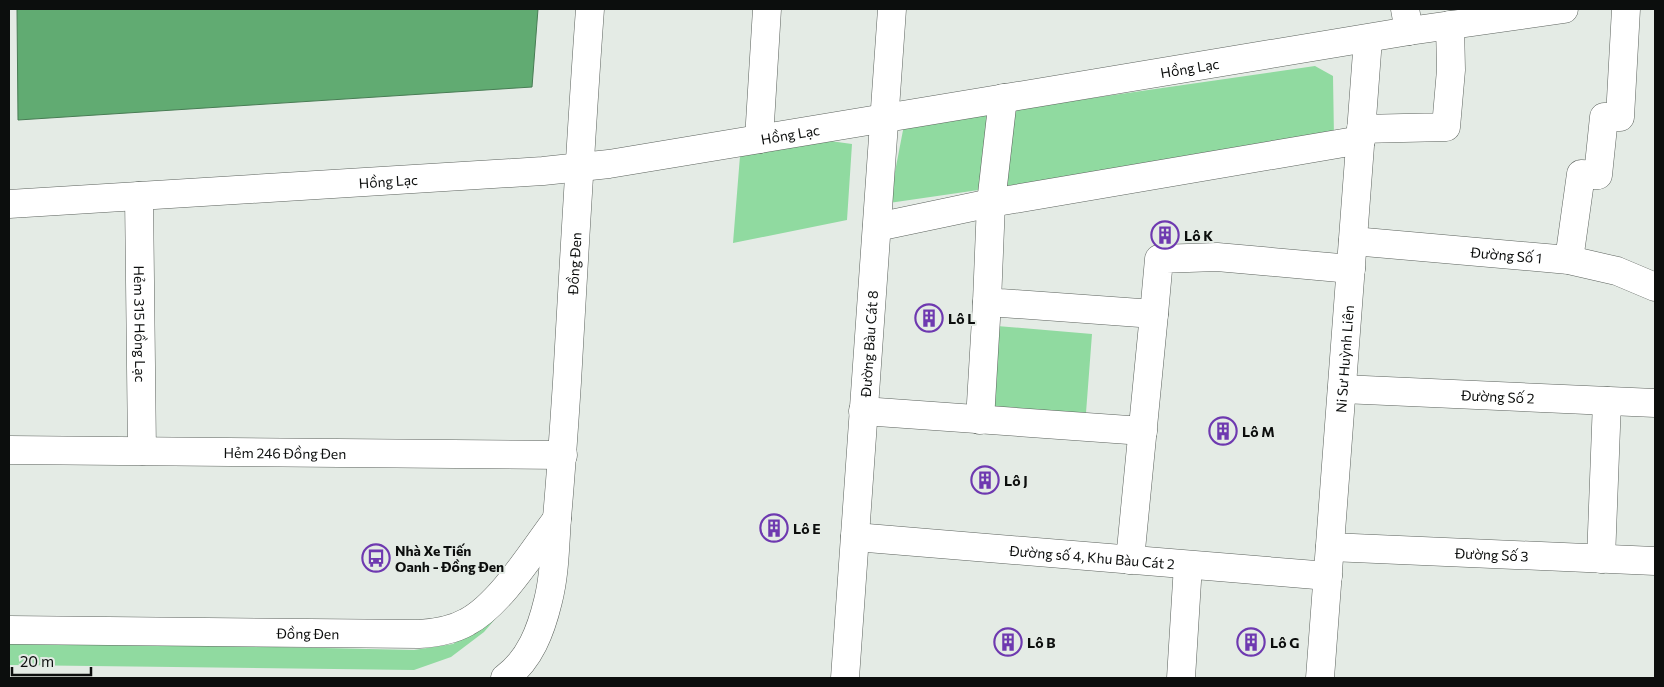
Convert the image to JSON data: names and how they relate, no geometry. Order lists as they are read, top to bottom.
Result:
{
  "streets": {
    "street": [
      "Hồng Lạc",
      "Đường Số 1",
      "Đồng Đen",
      "Hẻm 315 Hồng Lạc",
      "Đường Bàu Cát 8",
      "Ni Sư Huỳnh Liên",
      "Đường Số 2",
      "Hẻm 246 Đồng Đen",
      "Đường Số 3",
      "Đường số 4, Khu Bàu Cát 2"
    ]
  },
  "crossings": [
    ["Hồng Lạc", "Đồng Đen"],
    ["Hồng Lạc", "Hẻm 315 Hồng Lạc"],
    ["Hồng Lạc", "Đường Bàu Cát 8"],
    ["Hồng Lạc", "Ni Sư Huỳnh Liên"],
    ["Đường Số 1", "Ni Sư Huỳnh Liên"],
    ["Đồng Đen", "Hẻm 246 Đồng Đen"],
    ["Hẻm 315 Hồng Lạc", "Hẻm 246 Đồng Đen"],
    ["Đường Bàu Cát 8", "Đường số 4, Khu Bàu Cát 2"],
    ["Ni Sư Huỳnh Liên", "Đường Số 2"],
    ["Ni Sư Huỳnh Liên", "Đường Số 3"],
    ["Ni Sư Huỳnh Liên", "Đường số 4, Khu Bàu Cát 2"]
  ],
  "places": {
    "building": [
      "Lô K",
      "Lô L",
      "Lô M",
      "Lô J",
      "Lô E",
      "Lô B",
      "Lô G"
    ],
    "bus stop": ["Nhà Xe Tiến Oanh - Đồng Đen"]
  },
  "scale_bar": "20 m"
}
